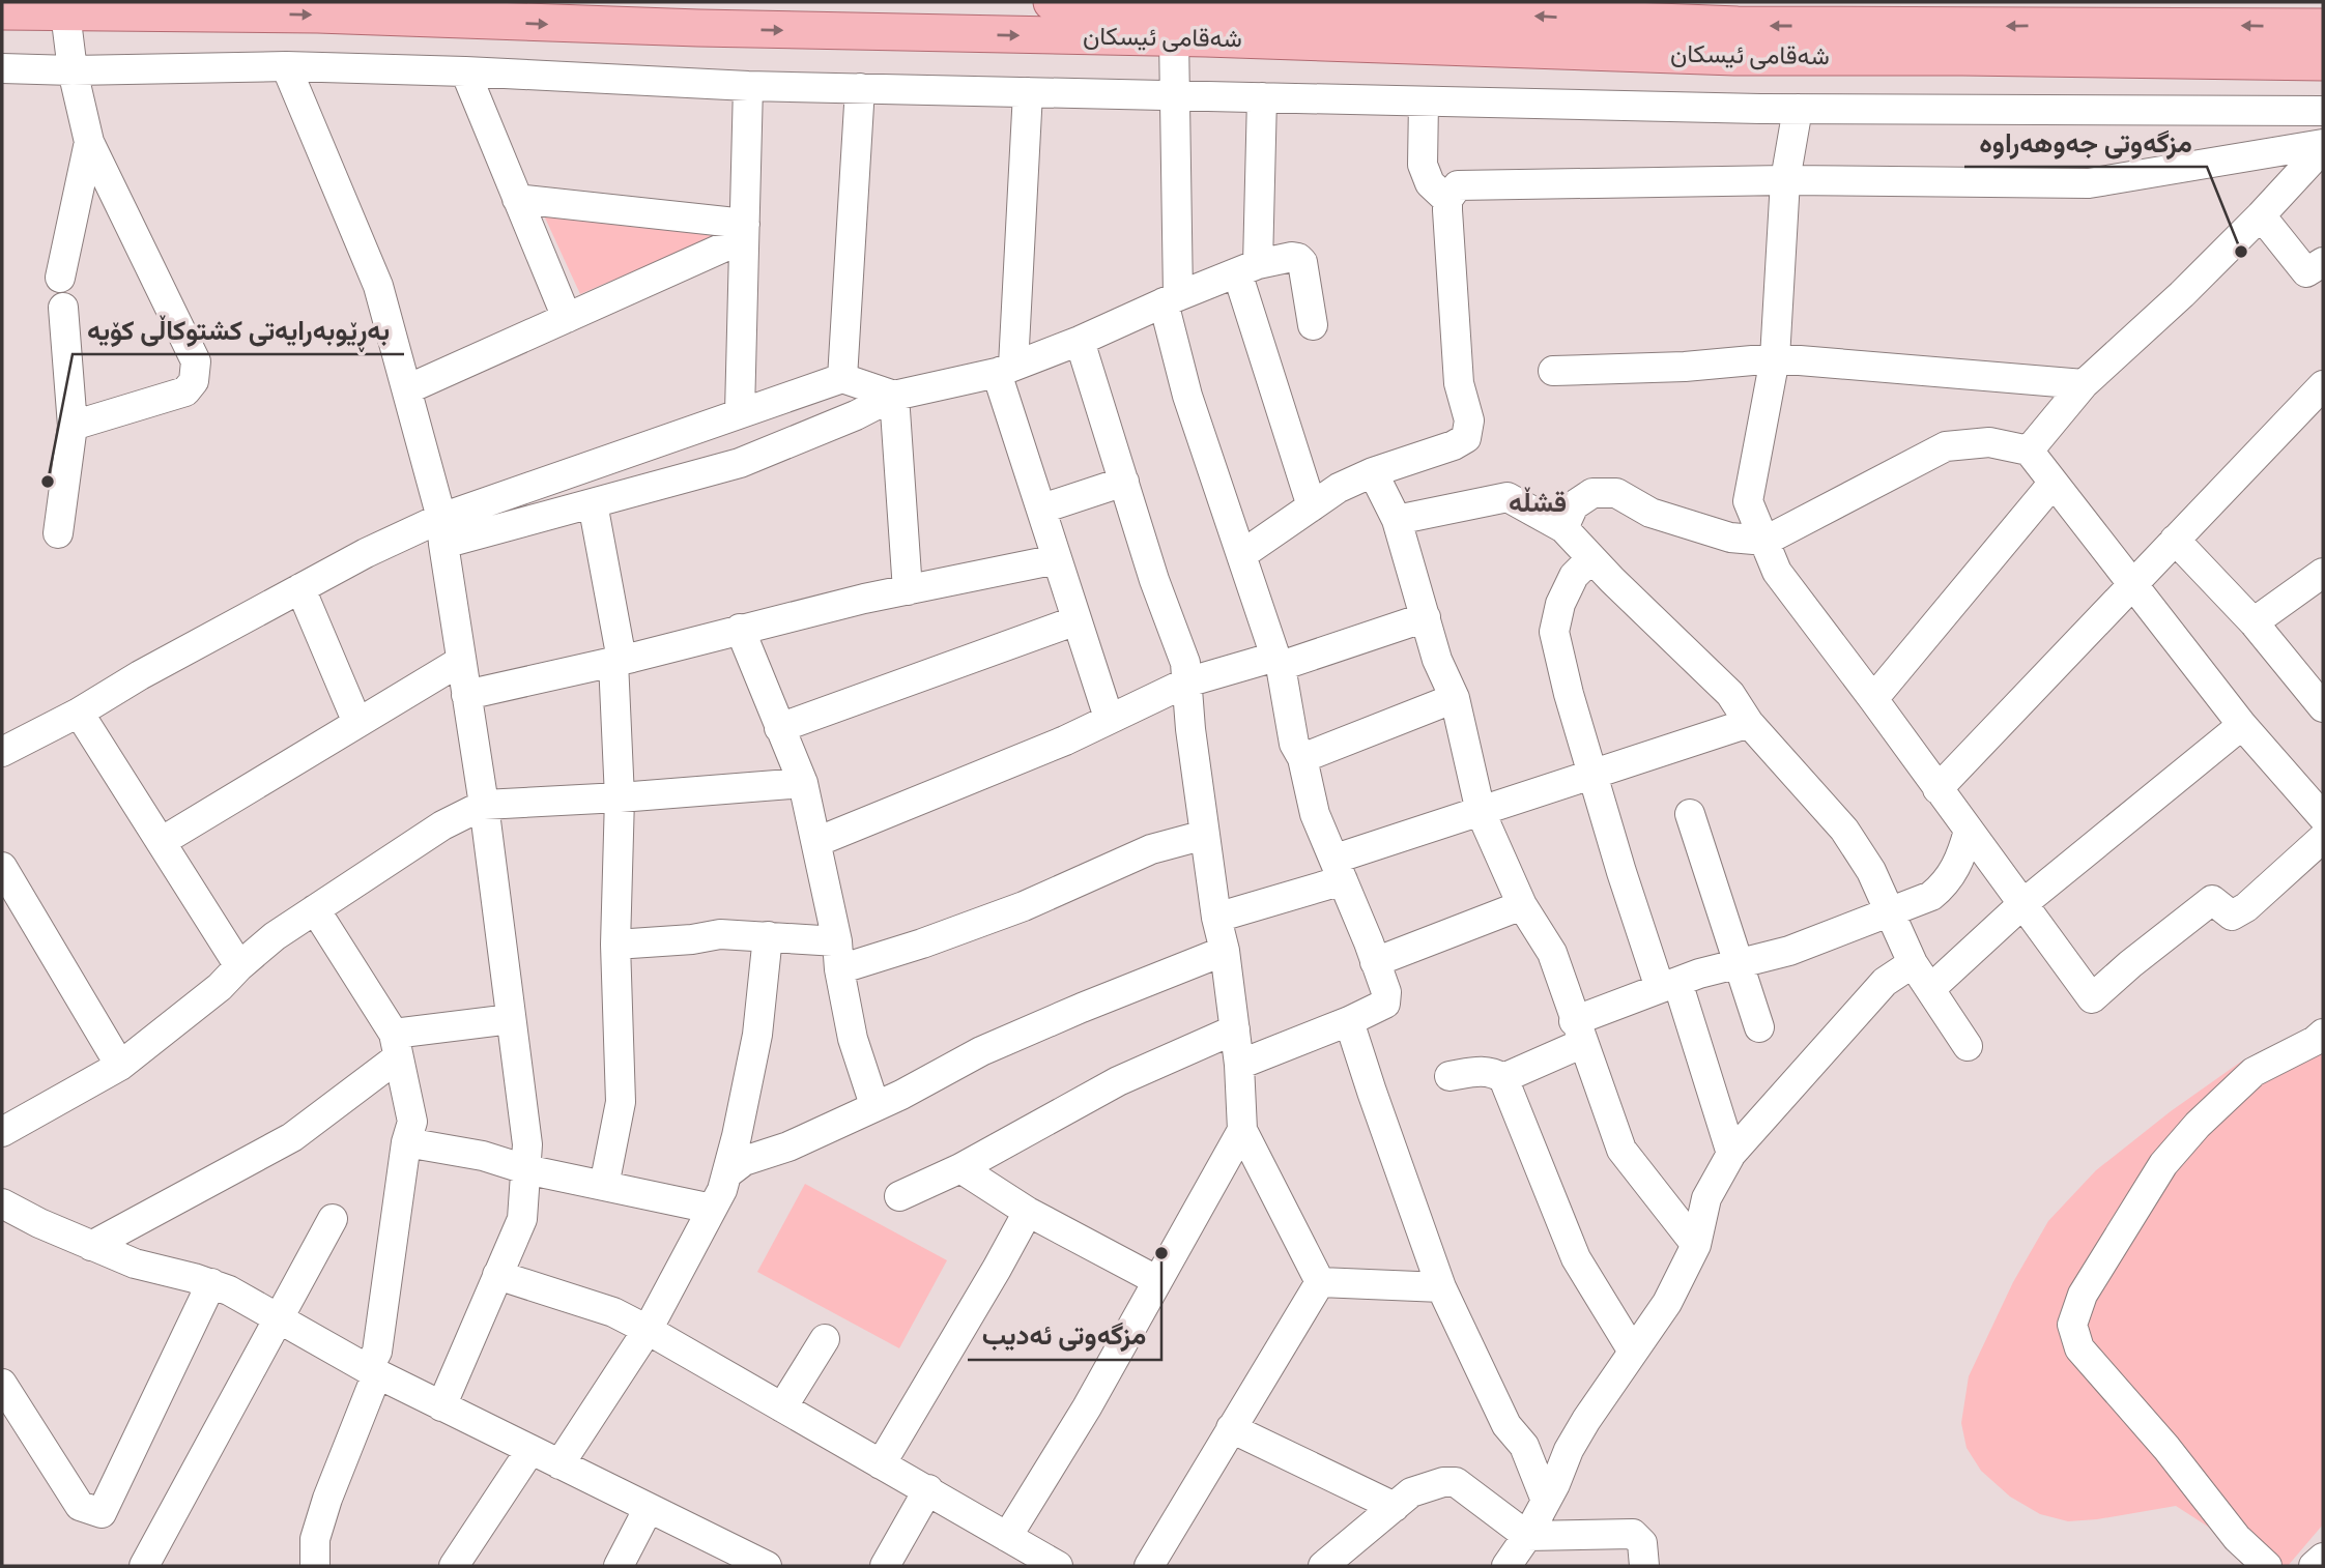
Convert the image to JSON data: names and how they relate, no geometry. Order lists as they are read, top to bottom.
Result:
{
  "streets": {
    "main road": ["شەقامی ئیسکان"]
  },
  "districts": ["قشڵه‌"],
  "places": ["مزگه‌وتی جه‌وهه‌راوه", "بەڕێوبەرایەتی کشتوکاڵی کۆیە", "مزگەوتی ئەدیب"]
}
